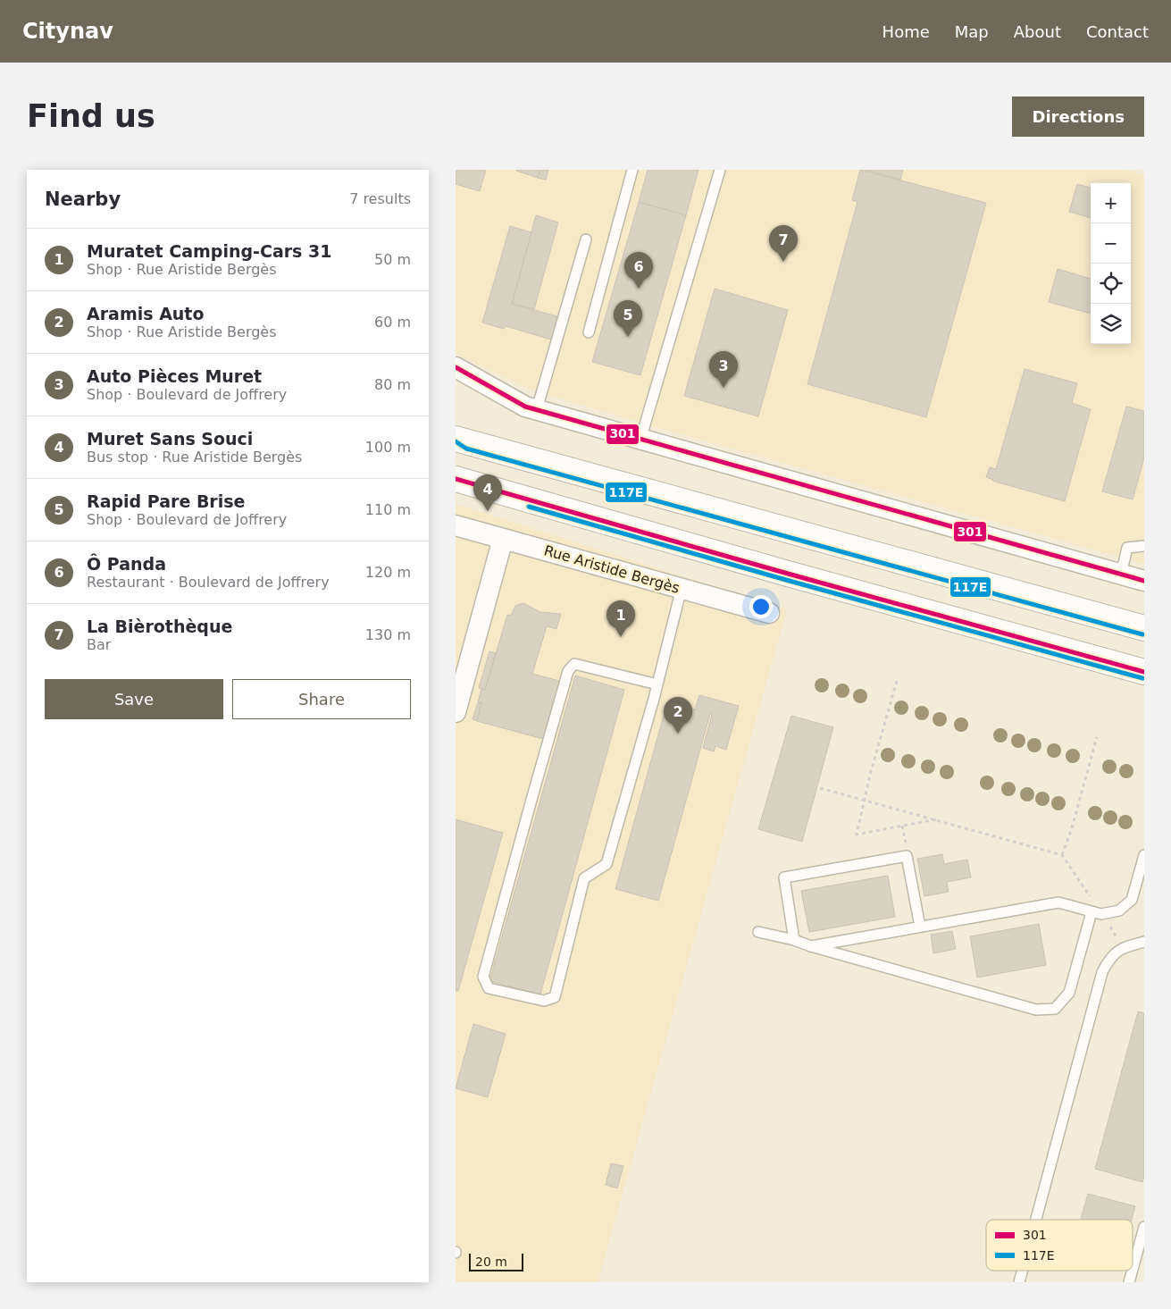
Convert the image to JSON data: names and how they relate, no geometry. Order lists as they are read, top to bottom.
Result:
{
  "streets": {
    "street": ["Rue Aristide Bergès"]
  },
  "lines": ["transit line 301", "transit line 117E"],
  "legend": ["301", "117E"],
  "scale_bar": "20 m",
  "page": {
    "header": "Citynav",
    "nav": [
      "Home",
      "Map",
      "About",
      "Contact"
    ],
    "buttons": [
      "Directions",
      ["Save", "Share"]
    ],
    "title": "Find us",
    "heading": ["Nearby", "7 results"],
    "map_buttons": ["+", "−"],
    "pins": [
      "7",
      "6",
      "5",
      "3",
      "4",
      "1",
      "2"
    ],
    "list": [
      {
        "mark": "1",
        "name": "Muratet Camping-Cars 31",
        "note": "Shop · Rue Aristide Bergès",
        "value": "50 m"
      },
      {
        "mark": "2",
        "name": "Aramis Auto",
        "note": "Shop · Rue Aristide Bergès",
        "value": "60 m"
      },
      {
        "mark": "3",
        "name": "Auto Pièces Muret",
        "note": "Shop · Boulevard de Joffrery",
        "value": "80 m"
      },
      {
        "mark": "4",
        "name": "Muret Sans Souci",
        "note": "Bus stop · Rue Aristide Bergès",
        "value": "100 m"
      },
      {
        "mark": "5",
        "name": "Rapid Pare Brise",
        "note": "Shop · Boulevard de Joffrery",
        "value": "110 m"
      },
      {
        "mark": "6",
        "name": "Ô Panda",
        "note": "Restaurant · Boulevard de Joffrery",
        "value": "120 m"
      },
      {
        "mark": "7",
        "name": "La Bièrothèque",
        "note": "Bar",
        "value": "130 m"
      }
    ],
    "scale": "20 m"
  }
}
